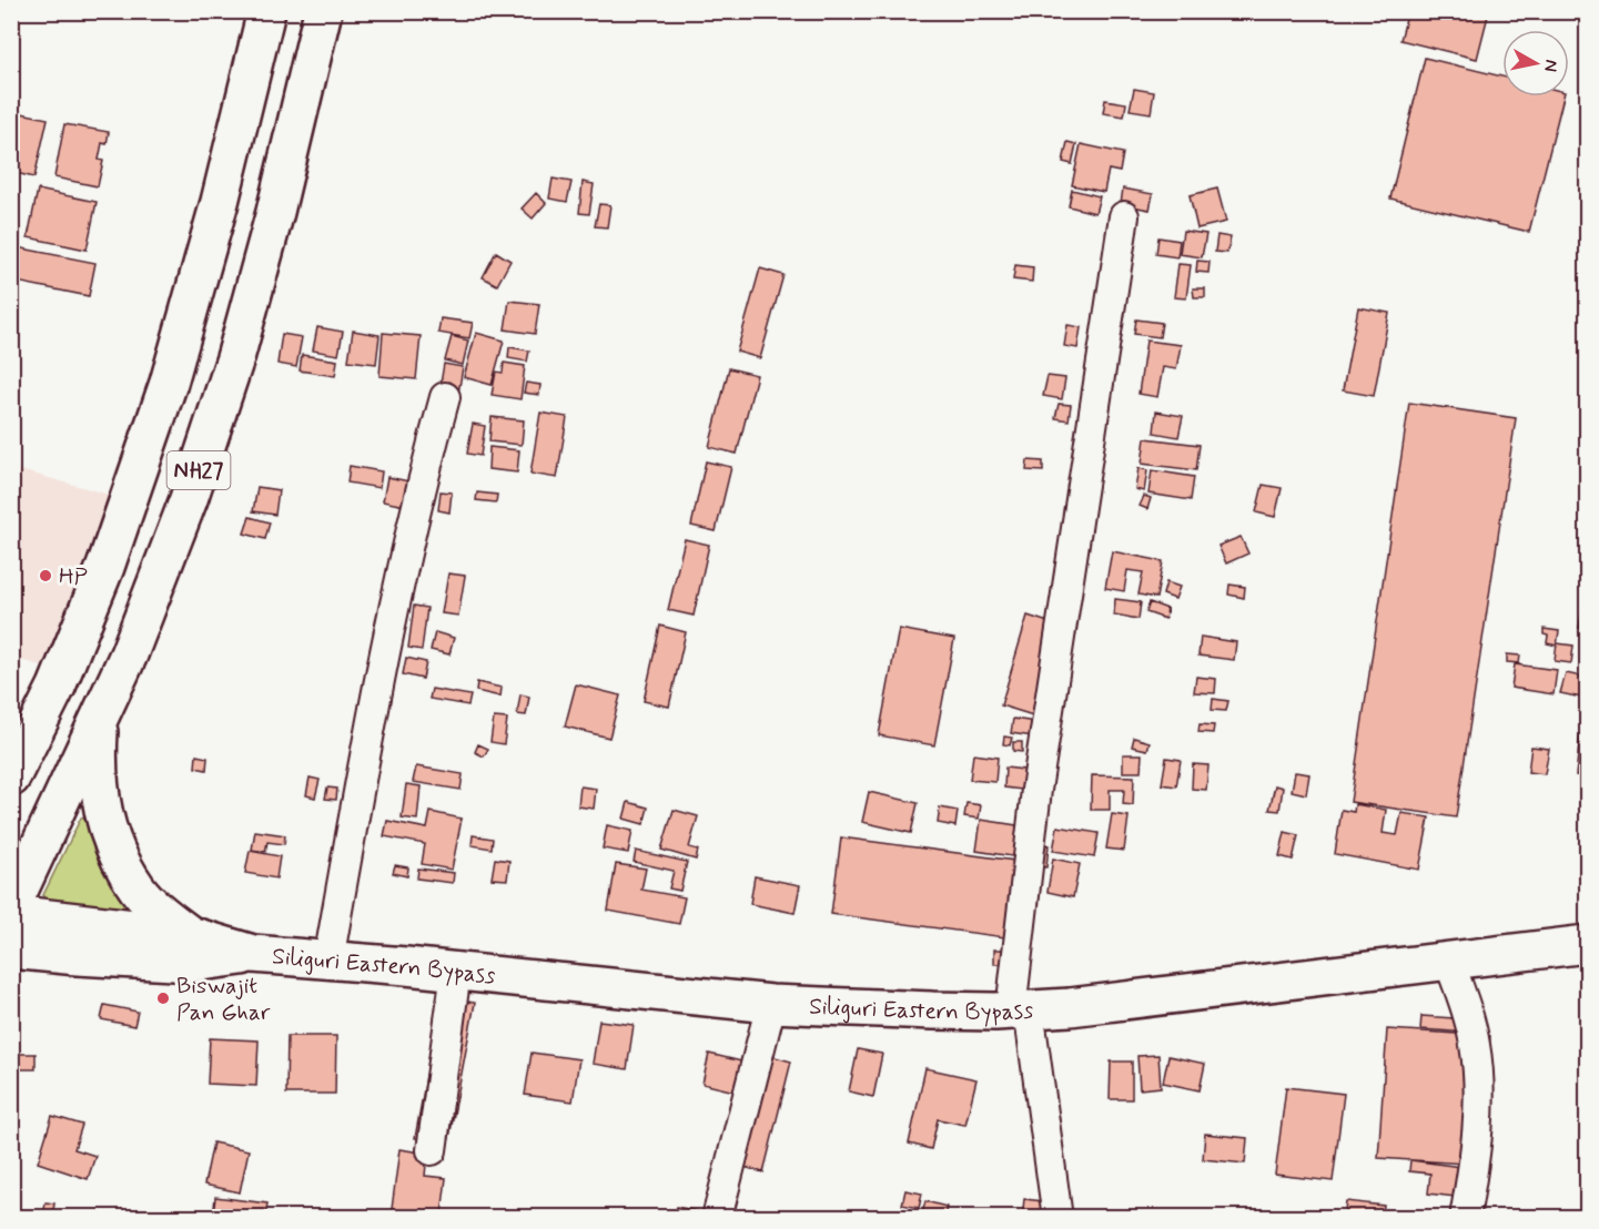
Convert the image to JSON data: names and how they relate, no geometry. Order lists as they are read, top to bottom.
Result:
{
  "streets": {
    "main road": ["NH27", "Siliguri Eastern Bypass"]
  },
  "places": ["HP", "Biswajit Pan Ghar"],
  "north": "right"
}
